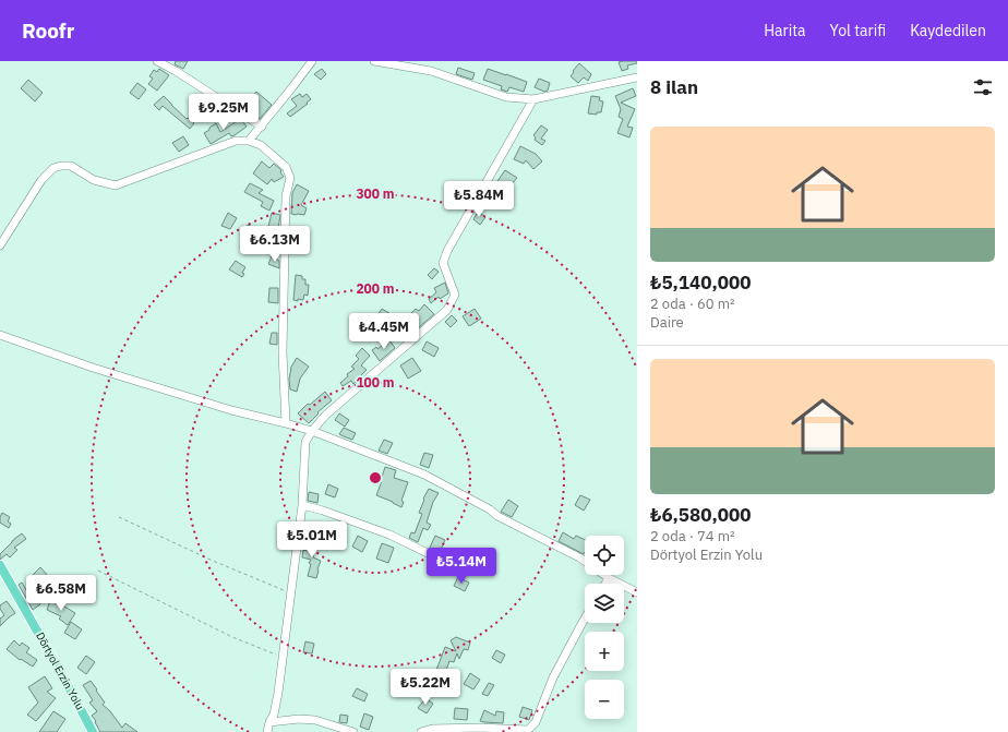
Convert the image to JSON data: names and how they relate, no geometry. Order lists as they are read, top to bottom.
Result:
{
  "streets": {
    "main road": ["Dörtyol Erzin Yolu"]
  },
  "page": {
    "header": "Roofr",
    "nav": ["Harita", "Yol tarifi", "Kaydedilen"],
    "heading": "8 ilan",
    "price": [
      "₺9.25M",
      "₺5.84M",
      "₺6.13M",
      "₺4.45M",
      "₺5.01M",
      "₺5.14M",
      "₺6.58M",
      "₺5.22M"
    ],
    "list": [
      {
        "name": "₺5,140,000",
        "note": "2 oda · 60 m² · Daire"
      },
      {
        "name": "₺6,580,000",
        "note": "2 oda · 74 m² · Dörtyol Erzin Yolu"
      }
    ],
    "map_buttons": ["+", "−"]
  },
  "rings": ["300 m", "200 m", "100 m"]
}
